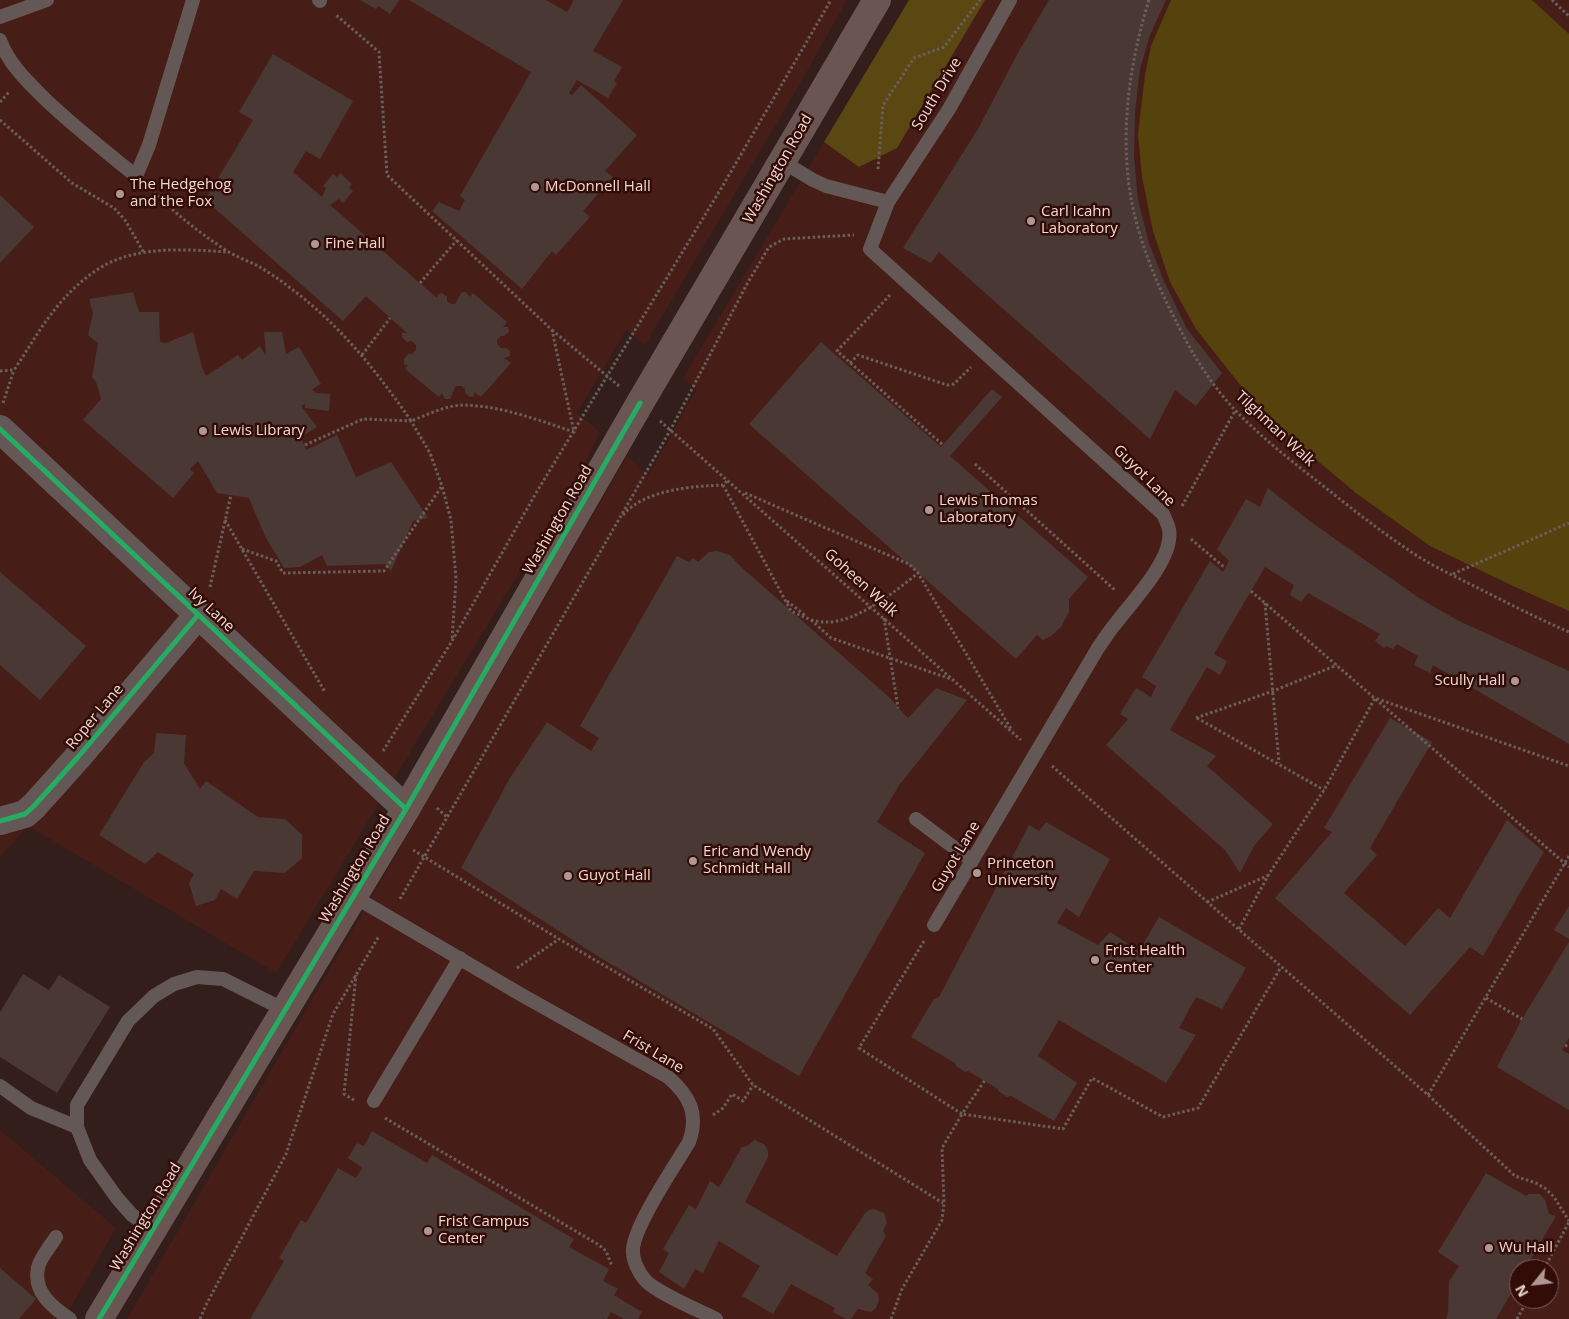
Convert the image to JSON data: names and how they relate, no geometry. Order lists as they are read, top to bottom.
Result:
{
  "streets": {
    "main road": ["Washington Road"],
    "street": ["Ivy Lane", "Roper Lane"],
    "lane": ["South Drive", "Guyot Lane", "Frist Lane"],
    "path": ["Tilghman Walk", "Goheen Walk"]
  },
  "crossings": [
    ["South Drive", "Guyot Lane"],
    ["Washington Road", "Ivy Lane"],
    ["Washington Road", "Frist Lane"],
    ["Guyot Lane", "Goheen Walk"],
    ["Ivy Lane", "Roper Lane"]
  ],
  "places": [
    "McDonnell Hall",
    "The Hedgehog and the Fox",
    "Carl Icahn Laboratory",
    "Fine Hall",
    "Lewis Library",
    "Lewis Thomas Laboratory",
    "Scully Hall",
    "Eric and Wendy Schmidt Hall",
    "Princeton University",
    "Guyot Hall",
    "Frist Health Center",
    "Frist Campus Center",
    "Wu Hall"
  ],
  "north": "bottom left"
}
